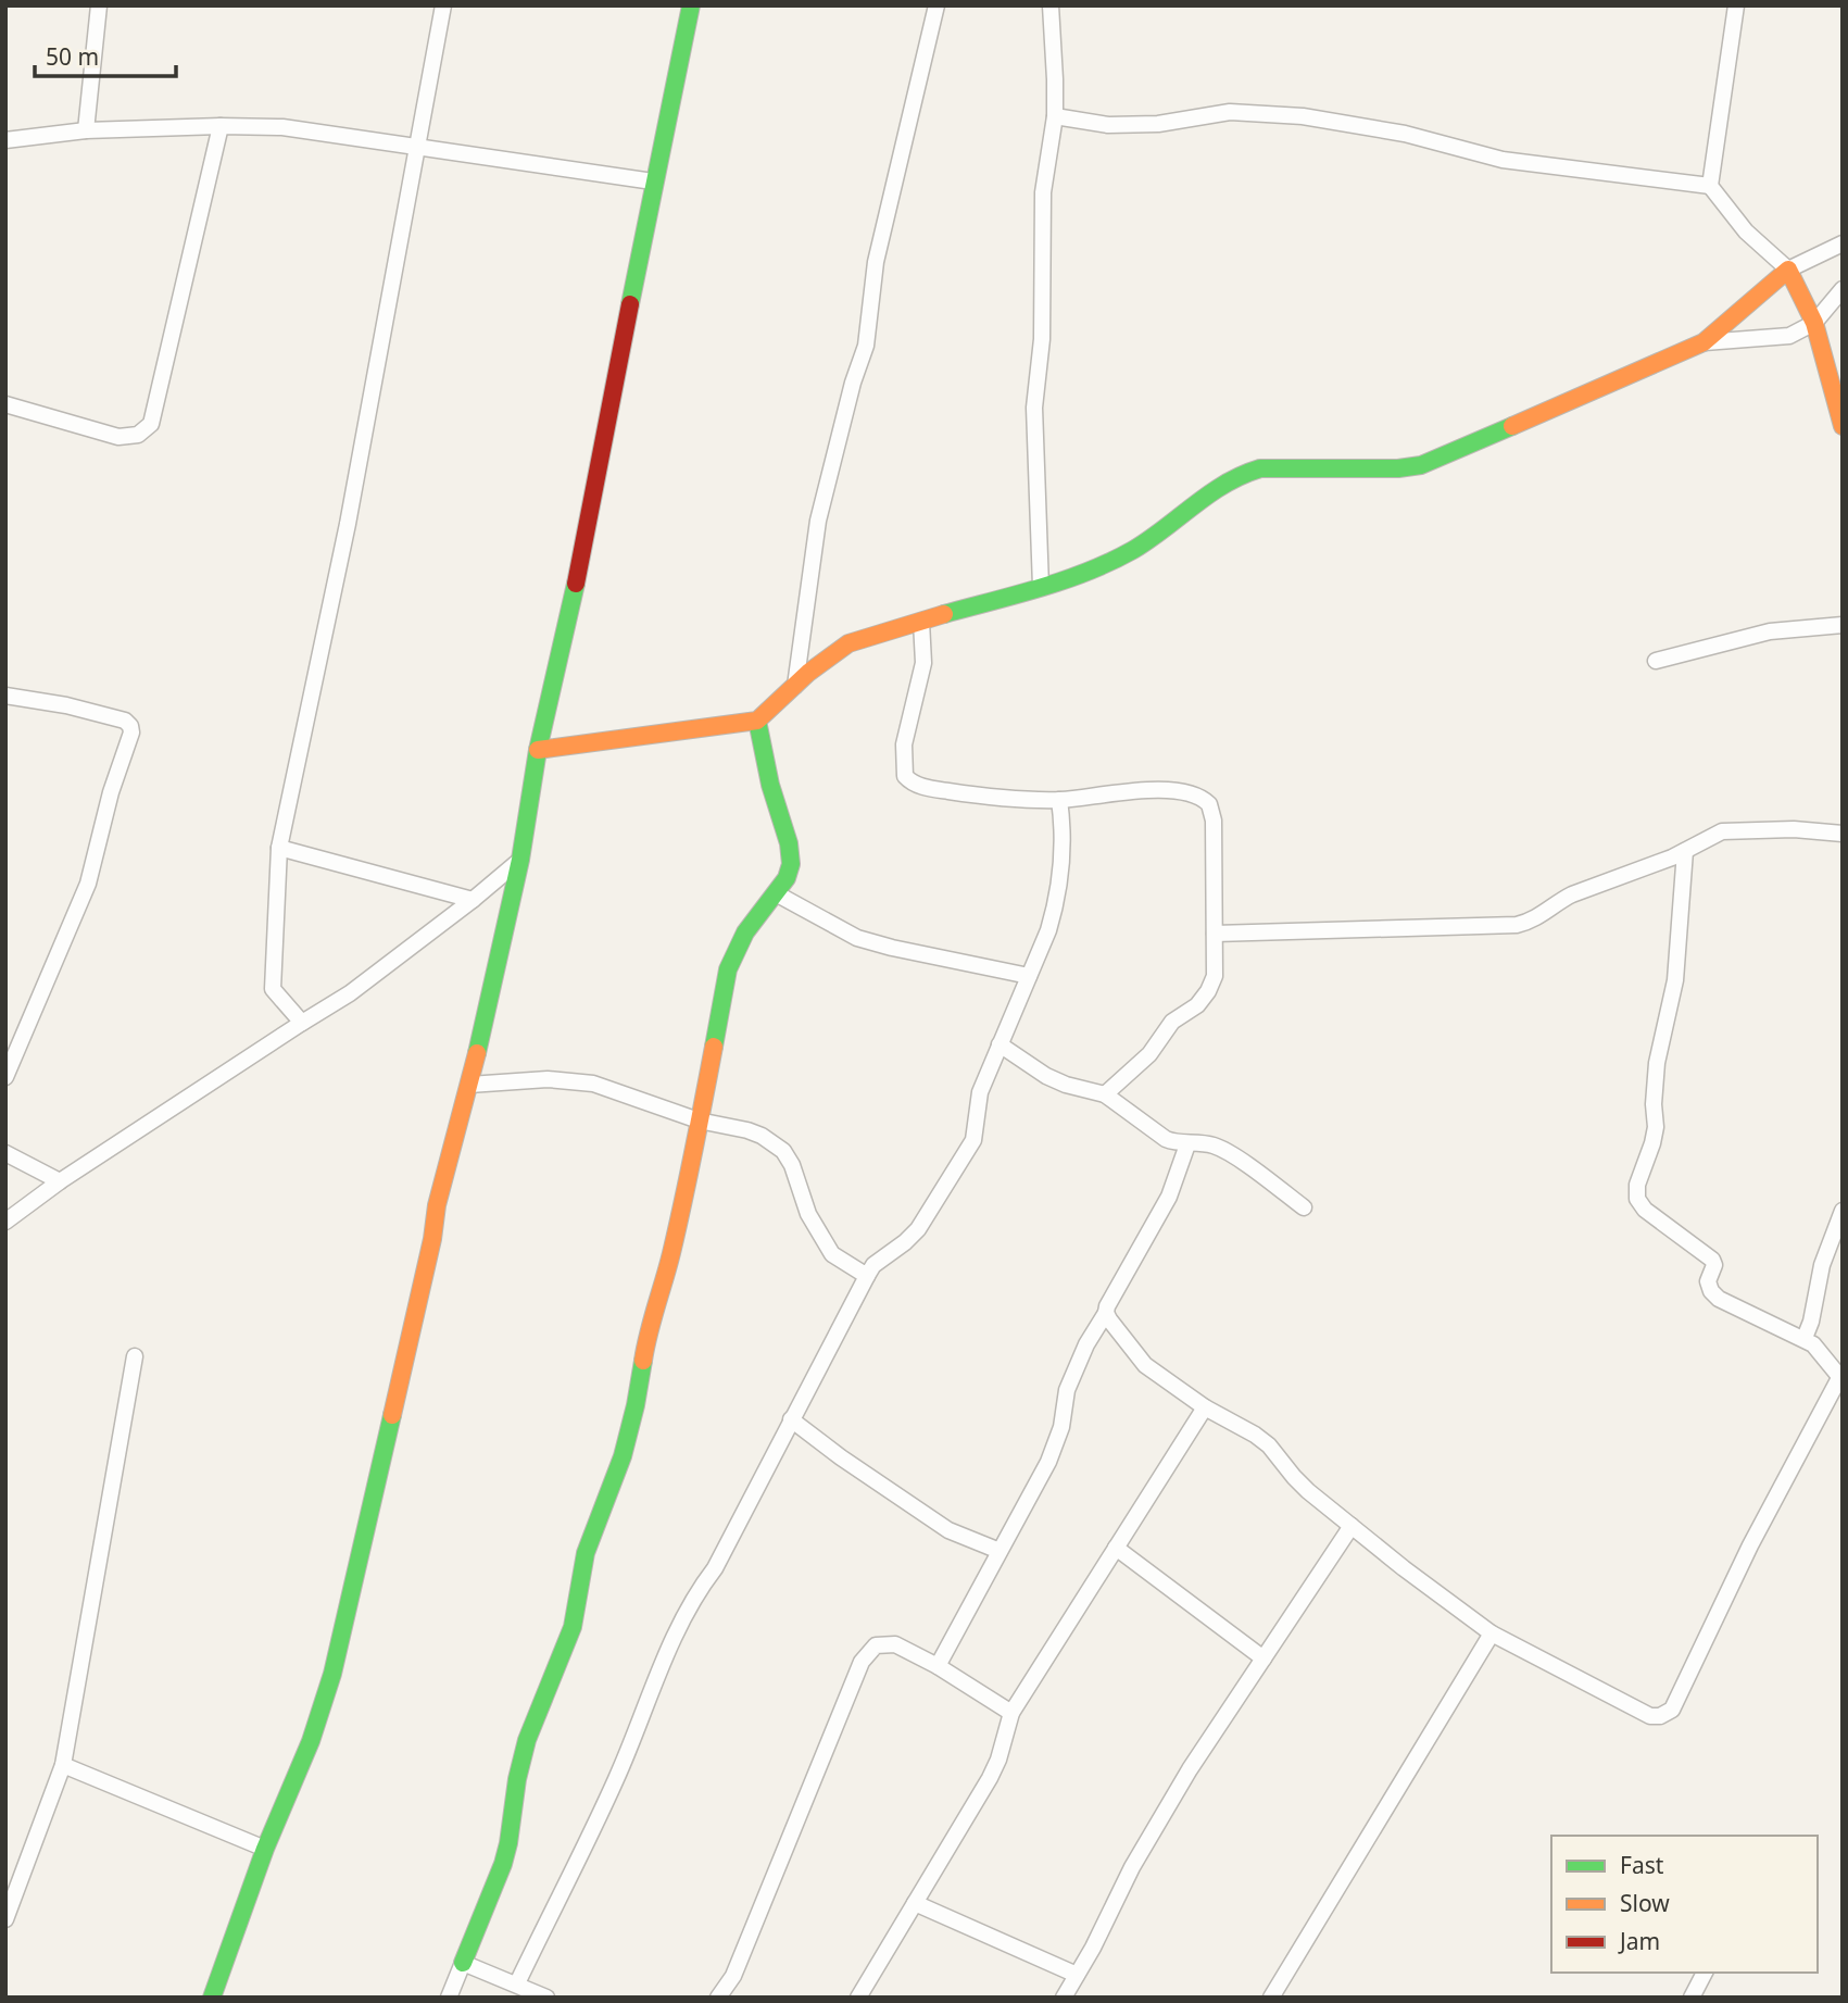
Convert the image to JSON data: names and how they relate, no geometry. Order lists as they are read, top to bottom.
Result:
{
  "legend": ["Fast", "Slow", "Jam"],
  "scale_bar": "50 m"
}
